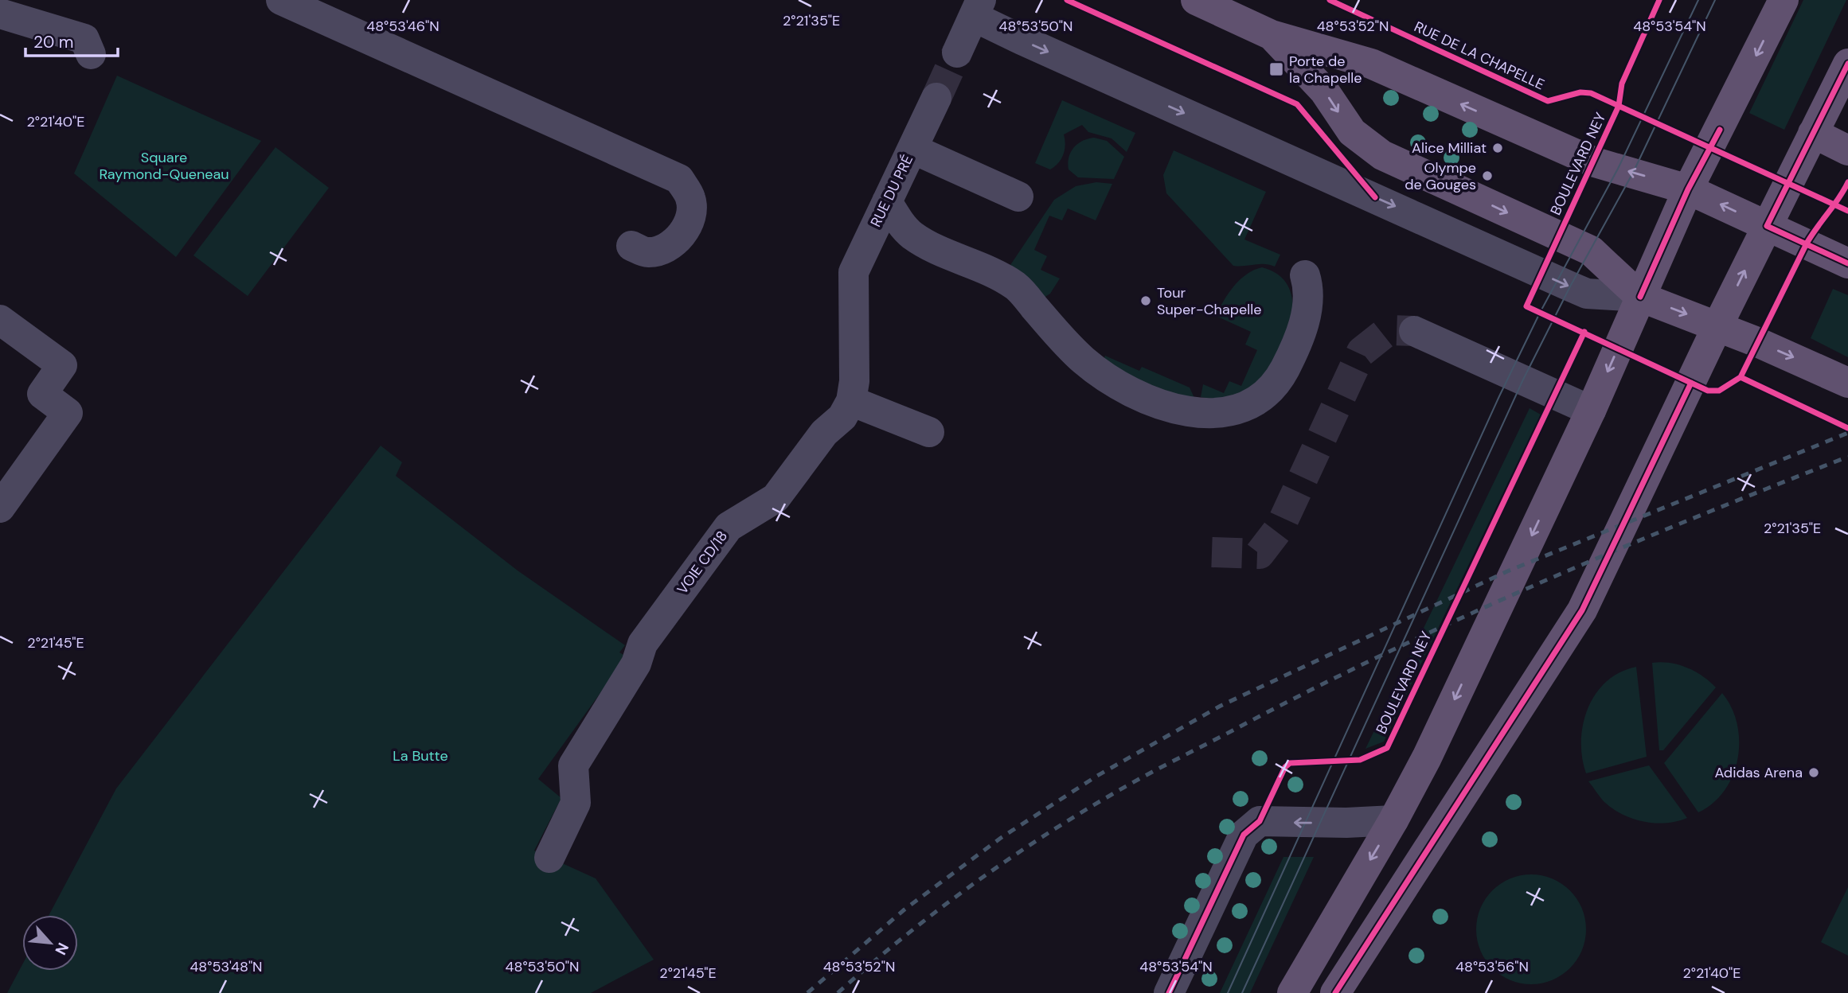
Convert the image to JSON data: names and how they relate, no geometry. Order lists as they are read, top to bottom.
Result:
{
  "streets": {
    "street": ["RUE DU PRÉ", "VOIE CD/18"],
    "cycle path": ["RUE DE LA CHAPELLE", "BOULEVARD NEY"]
  },
  "crossings": [
    ["RUE DU PRÉ", "VOIE CD/18"]
  ],
  "parks": ["Square Raymond-Queneau", "La Butte"],
  "places": {
    "transit": ["Porte de la Chapelle"],
    "other": [
      "Alice Milliat",
      "Olympe de Gouges",
      "Tour Super-Chapelle",
      "Adidas Arena"
    ]
  },
  "scale_bar": "20 m",
  "north": "bottom right",
  "coordinates": [
    "2°21'35\"E",
    "48°53'46\"N",
    "48°53'50\"N",
    "48°53'52\"N",
    "48°53'54\"N",
    "2°21'40\"E",
    "2°21'45\"E",
    "48°53'48\"N",
    "48°53'56\"N"
  ]
}
